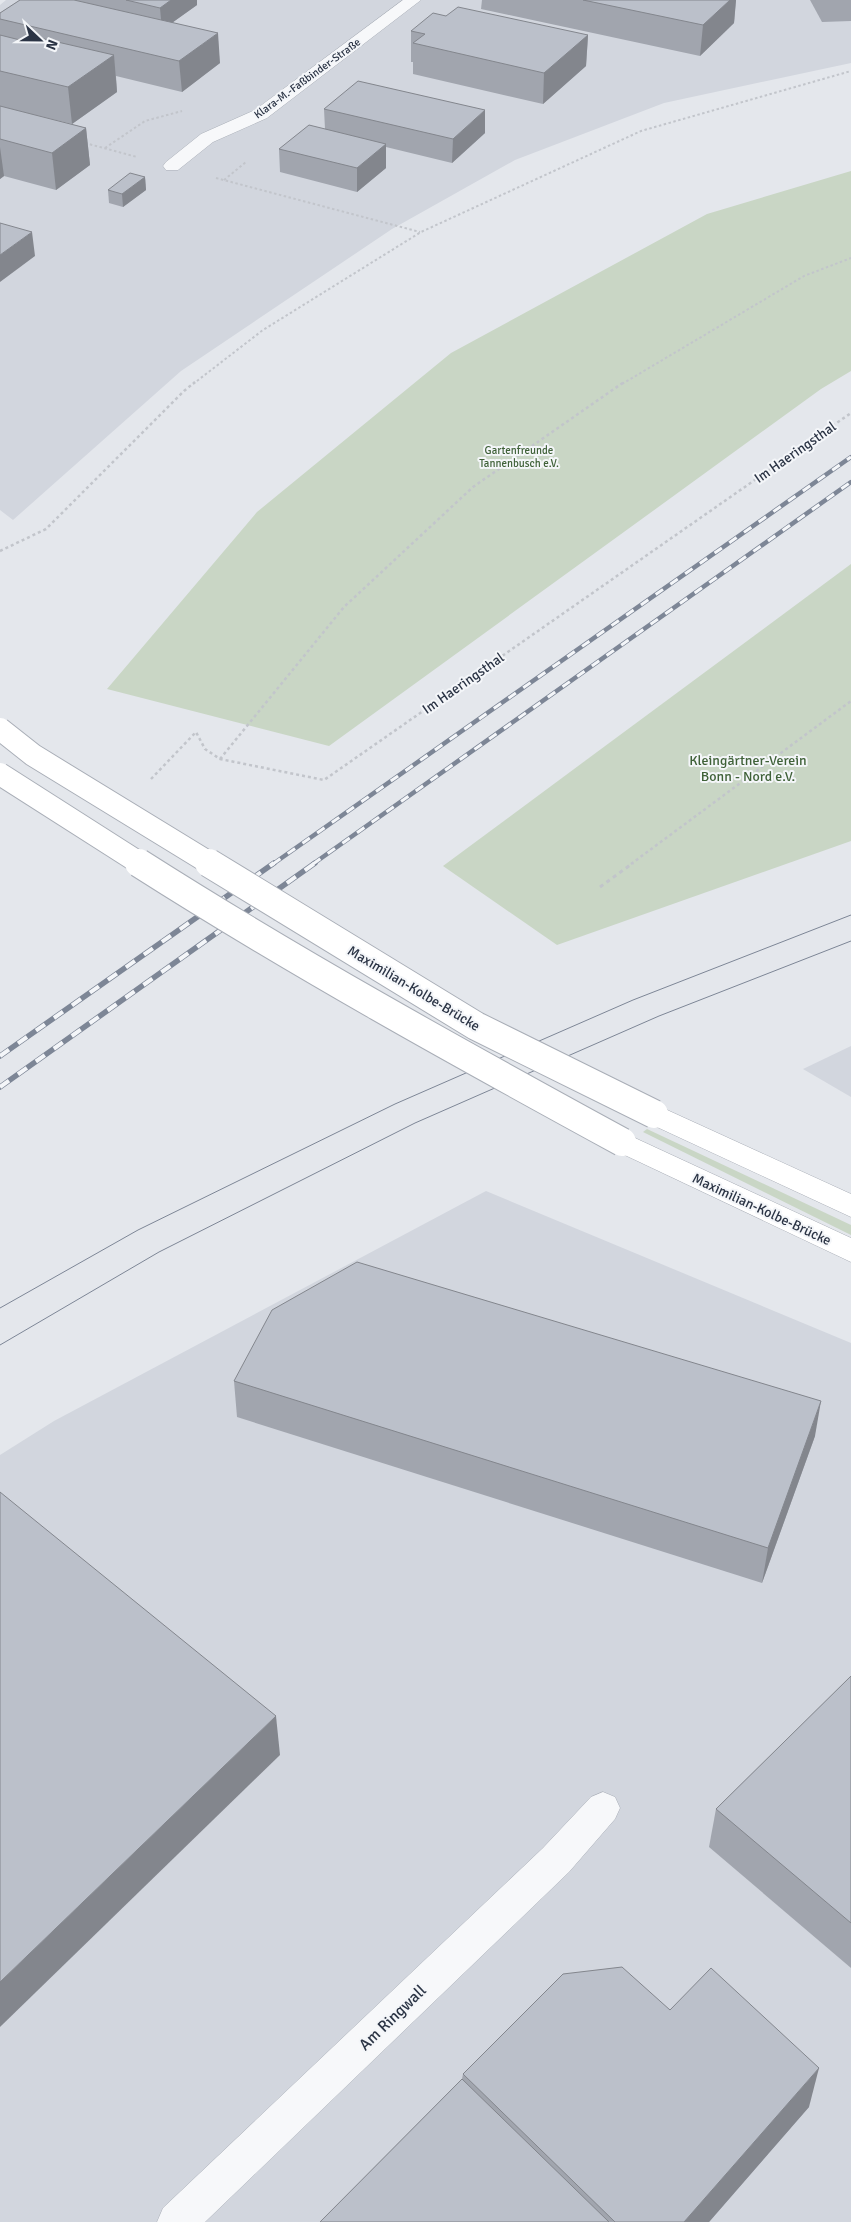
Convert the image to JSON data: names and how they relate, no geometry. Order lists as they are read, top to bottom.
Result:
{
  "streets": {
    "street": ["Klara-M.-Faßbinder-Straße", "Maximilian-Kolbe-Brücke", "Am Ringwall"],
    "path": ["Im Haeringsthal"]
  },
  "parks": ["Gartenfreunde Tannenbusch e.V.", "Kleingärtner-Verein Bonn - Nord e.V."],
  "north": "right"
}
